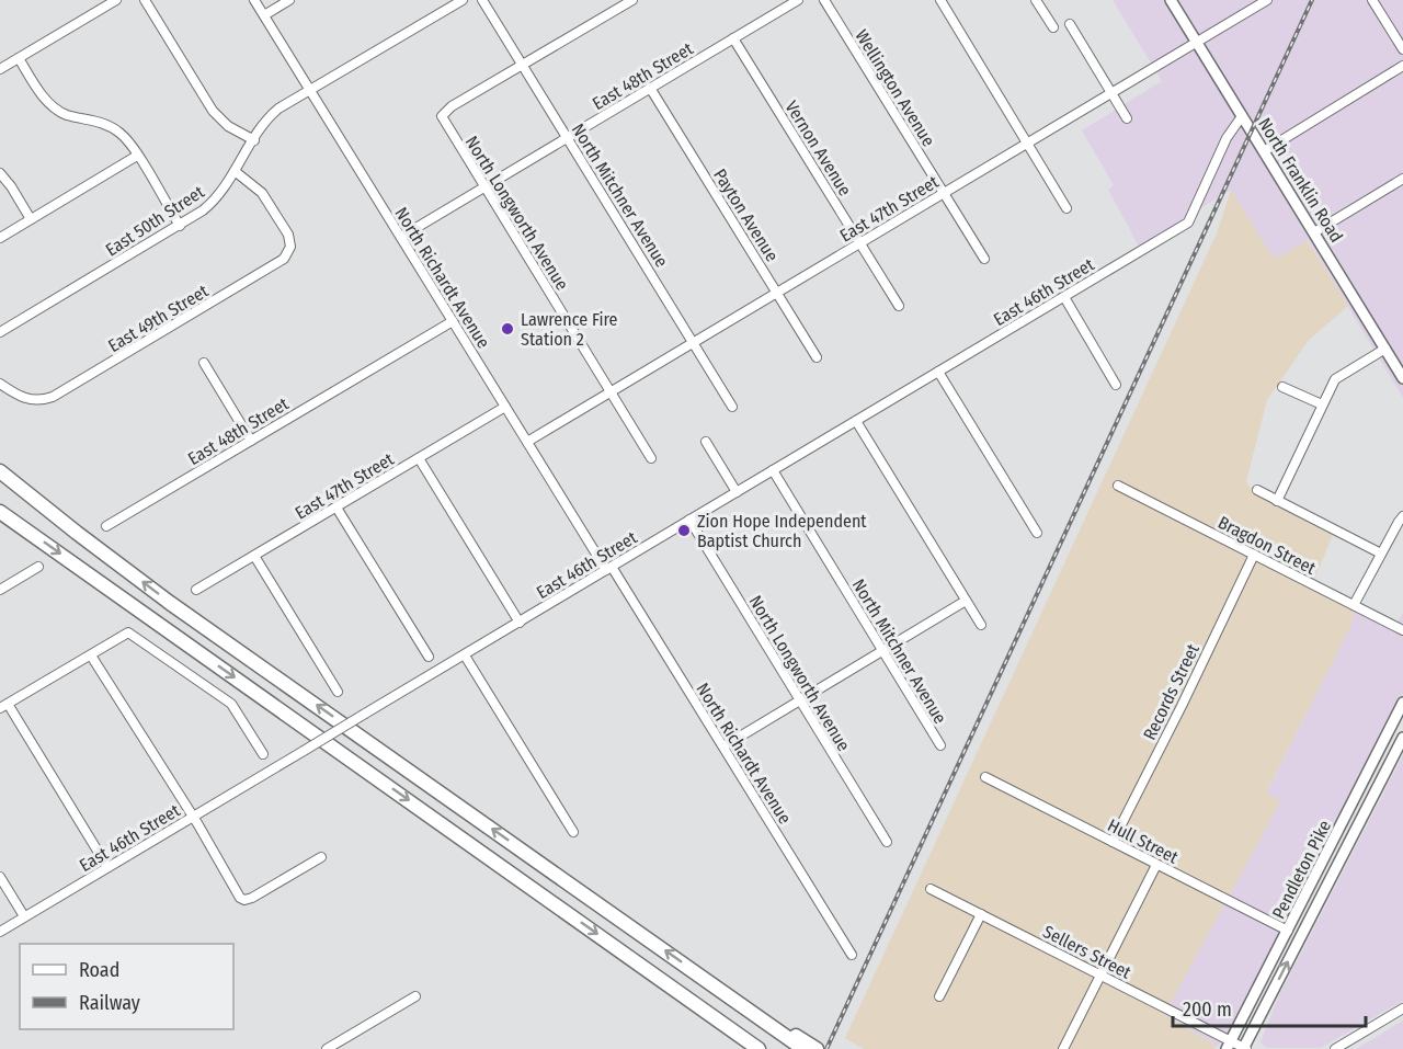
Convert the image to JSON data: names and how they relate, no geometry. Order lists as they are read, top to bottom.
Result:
{
  "streets": {
    "main road": ["North Franklin Road", "Pendleton Pike"],
    "street": [
      "East 48th Street",
      "Wellington Avenue",
      "Vernon Avenue",
      "North Mitchner Avenue",
      "East 47th Street",
      "North Longworth Avenue",
      "Payton Avenue",
      "East 50th Street",
      "North Richardt Avenue",
      "East 46th Street",
      "East 49th Street",
      "Bragdon Street",
      "Records Street",
      "Hull Street",
      "Sellers Street"
    ]
  },
  "crossings": [
    ["East 48th Street", "Vernon Avenue"],
    ["East 48th Street", "North Mitchner Avenue"],
    ["East 48th Street", "North Longworth Avenue"],
    ["East 48th Street", "Payton Avenue"],
    ["East 48th Street", "North Richardt Avenue"],
    ["Wellington Avenue", "East 47th Street"],
    ["Vernon Avenue", "East 47th Street"],
    ["North Franklin Road", "East 47th Street"],
    ["North Franklin Road", "East 46th Street"],
    ["North Mitchner Avenue", "East 47th Street"],
    ["North Mitchner Avenue", "North Longworth Avenue"],
    ["North Mitchner Avenue", "East 46th Street"],
    ["East 47th Street", "North Longworth Avenue"],
    ["East 47th Street", "Payton Avenue"],
    ["East 47th Street", "North Richardt Avenue"],
    ["North Longworth Avenue", "East 46th Street"],
    ["East 50th Street", "North Richardt Avenue"],
    ["East 50th Street", "East 49th Street"],
    ["North Richardt Avenue", "East 46th Street"],
    ["Bragdon Street", "Records Street"],
    ["Records Street", "Hull Street"],
    ["Hull Street", "Pendleton Pike"],
    ["Pendleton Pike", "Sellers Street"]
  ],
  "places": ["Lawrence Fire Station 2", "Zion Hope Independent Baptist Church"],
  "legend": ["Road", "Railway"],
  "scale_bar": "200 m"
}
